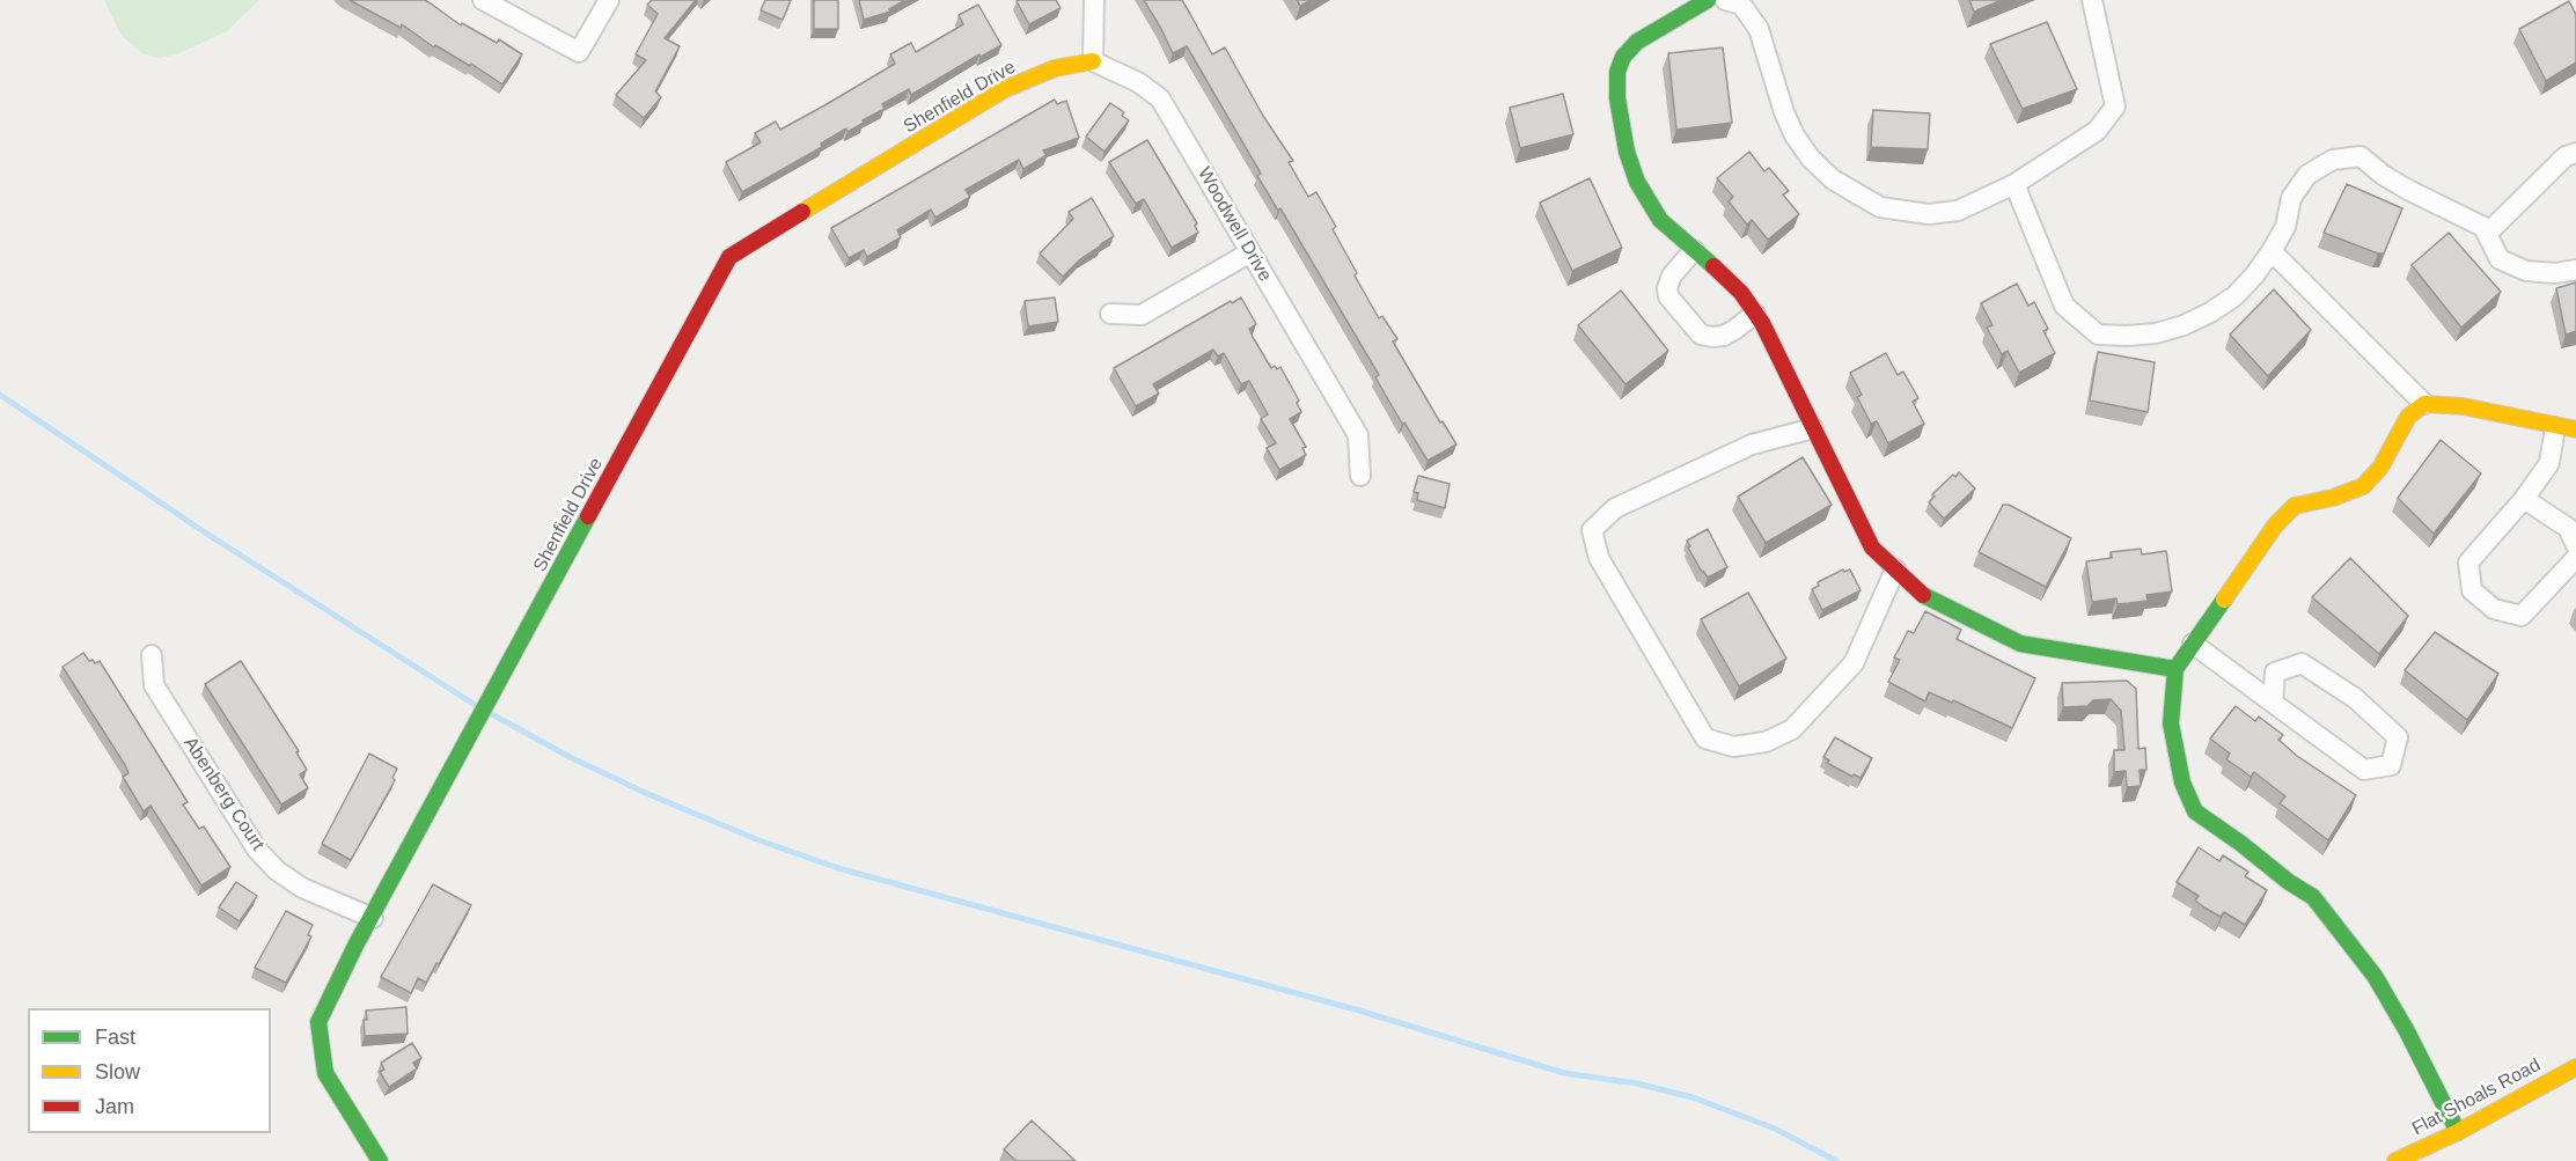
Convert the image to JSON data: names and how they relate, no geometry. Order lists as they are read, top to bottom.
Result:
{
  "streets": {
    "street": [
      "Shenfield Drive",
      "Woodwell Drive",
      "Abenberg Court",
      "Flat Shoals Road"
    ]
  },
  "crossings": [
    ["Shenfield Drive", "Woodwell Drive"],
    ["Shenfield Drive", "Abenberg Court"]
  ],
  "legend": ["Fast", "Slow", "Jam"]
}
